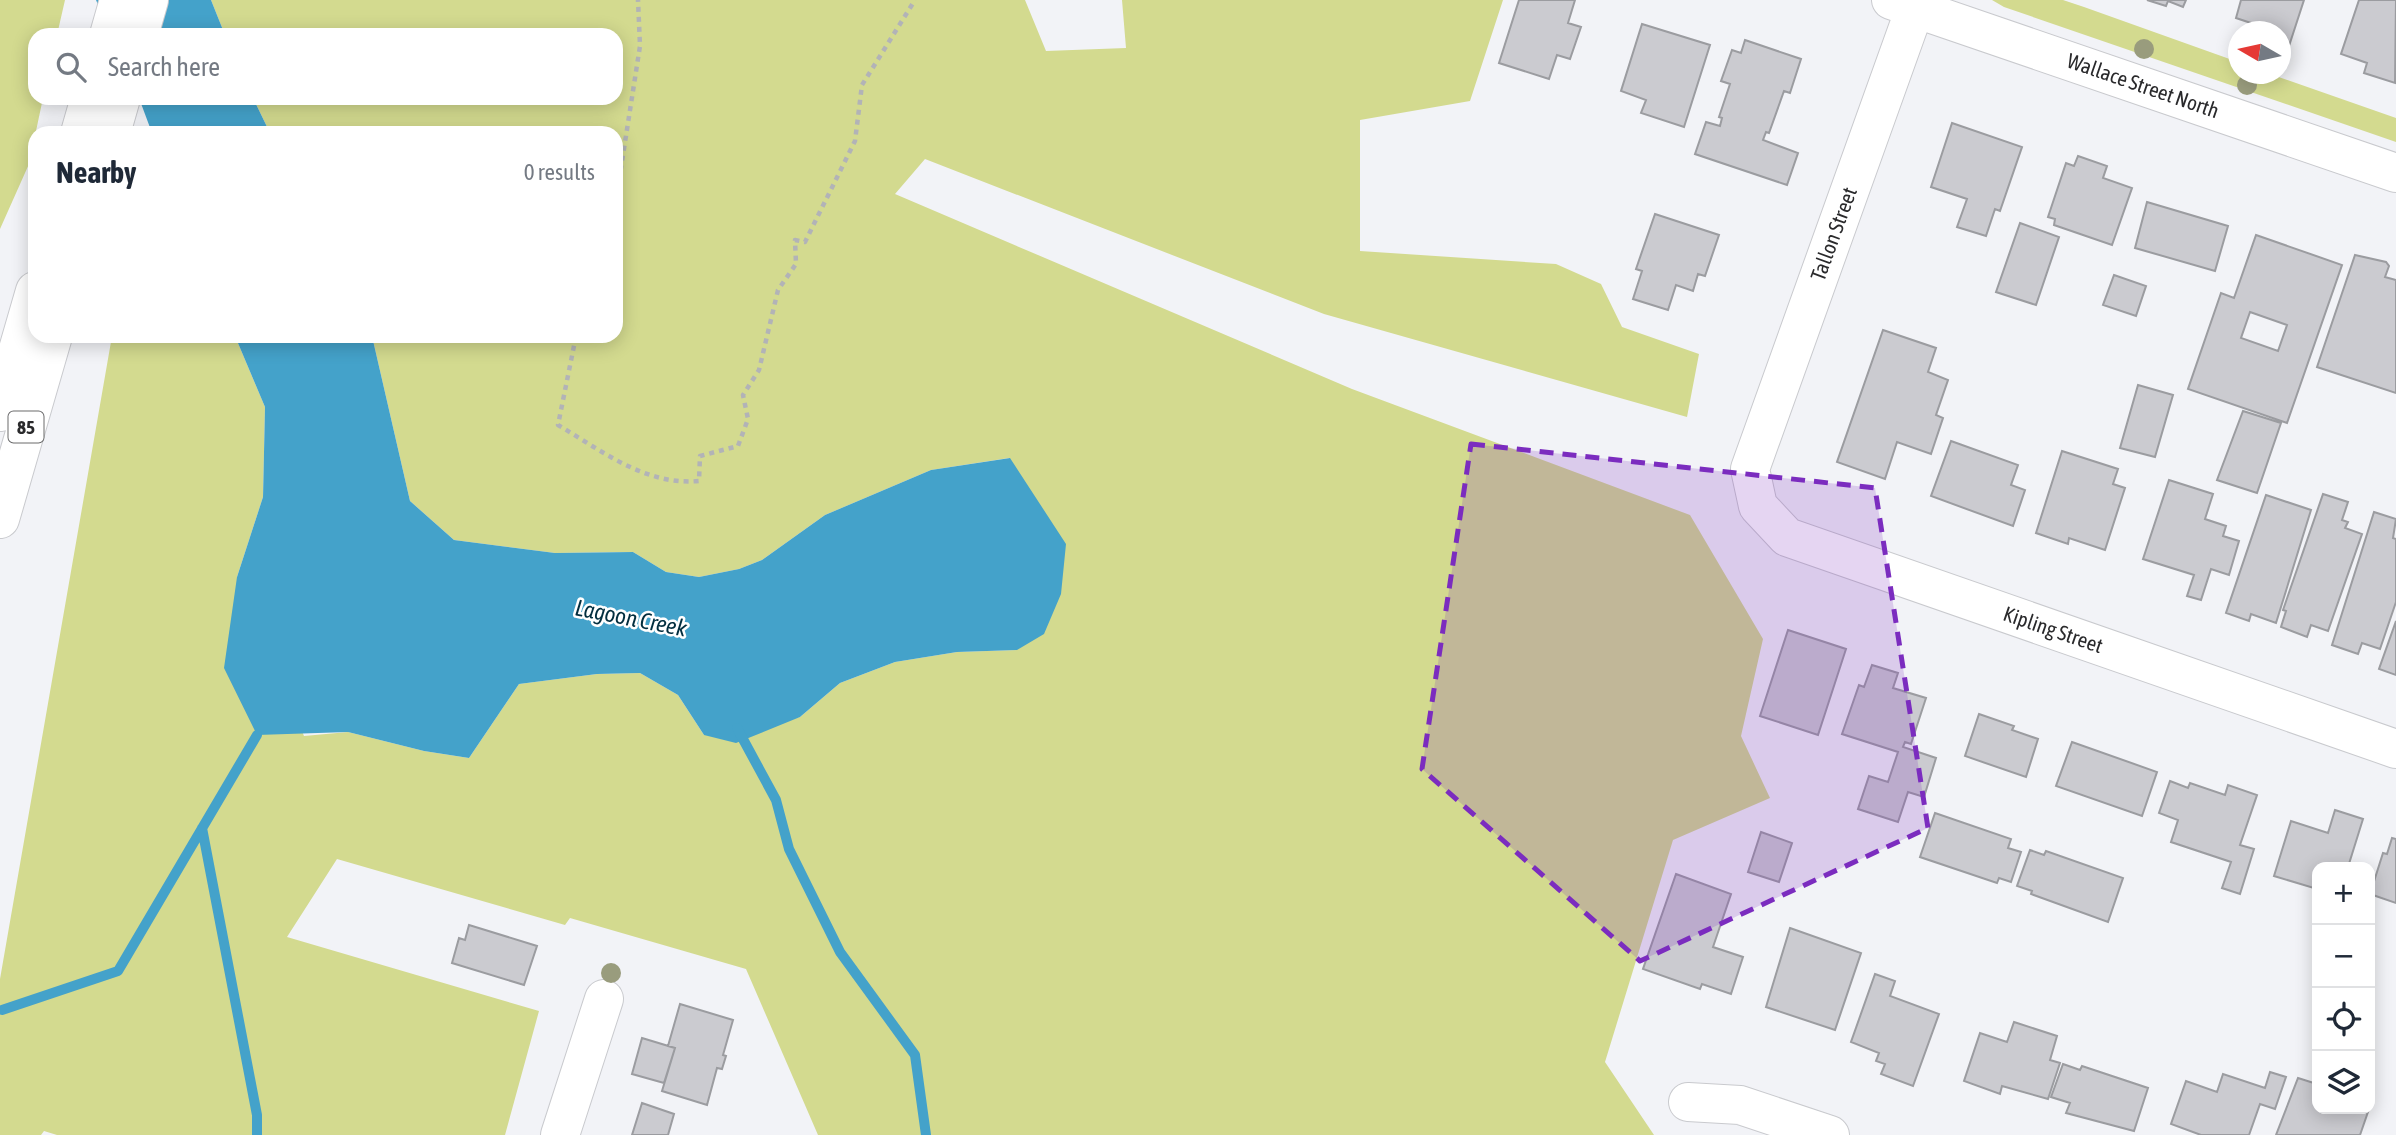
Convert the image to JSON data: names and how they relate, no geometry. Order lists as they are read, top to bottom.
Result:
{
  "streets": {
    "main road": [
      "Wallace Street North",
      "Tallon Street",
      "85",
      "Kipling Street"
    ]
  },
  "crossings": [
    ["Wallace Street North", "Tallon Street"],
    ["Tallon Street", "Kipling Street"]
  ],
  "water": ["Lagoon Creek"],
  "north": "left",
  "page": {
    "search": "Search here",
    "heading": ["Nearby", "0 results"],
    "map_buttons": ["+", "−"]
  }
}
